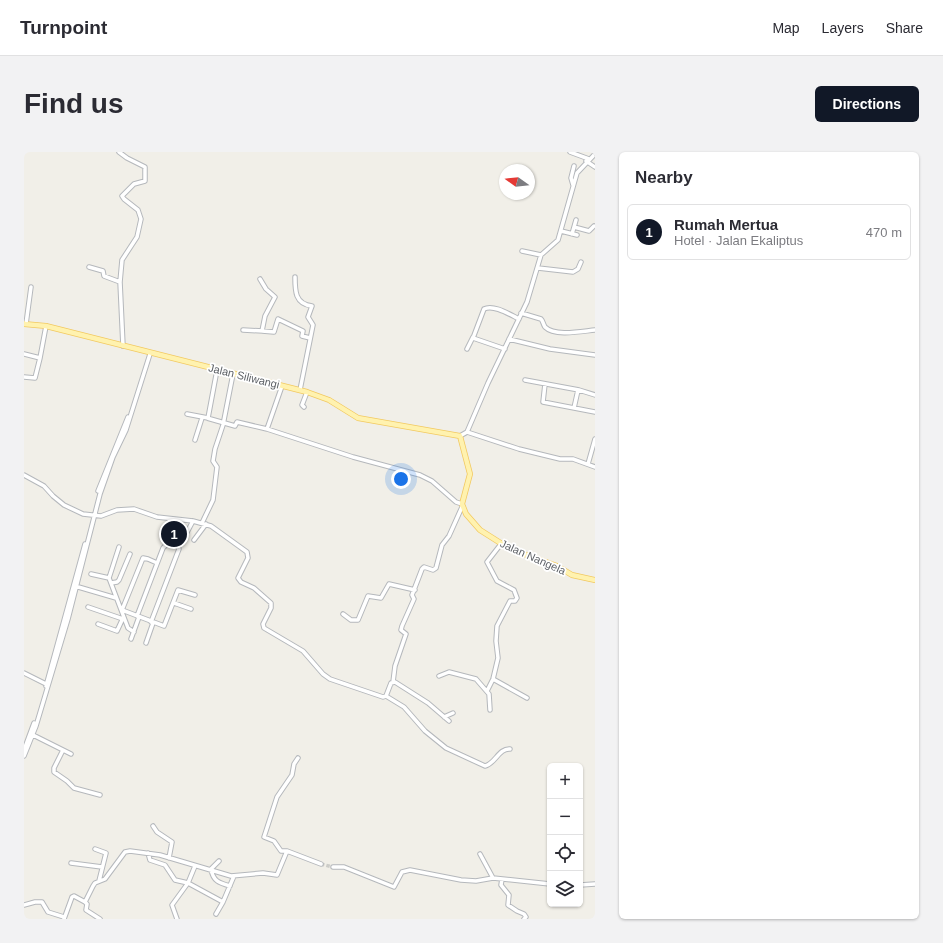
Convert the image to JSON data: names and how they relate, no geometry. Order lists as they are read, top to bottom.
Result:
{
  "streets": {
    "main road": ["Jalan Siliwangi", "Jalan Nangela"]
  },
  "north": "left",
  "page": {
    "header": "Turnpoint",
    "nav": ["Map", "Layers", "Share"],
    "buttons": "Directions",
    "title": "Find us",
    "heading": "Nearby",
    "list": [
      {
        "mark": "1",
        "name": "Rumah Mertua",
        "note": "Hotel · Jalan Ekaliptus",
        "value": "470 m"
      }
    ],
    "pins": "1",
    "map_buttons": ["+", "−"]
  }
}
